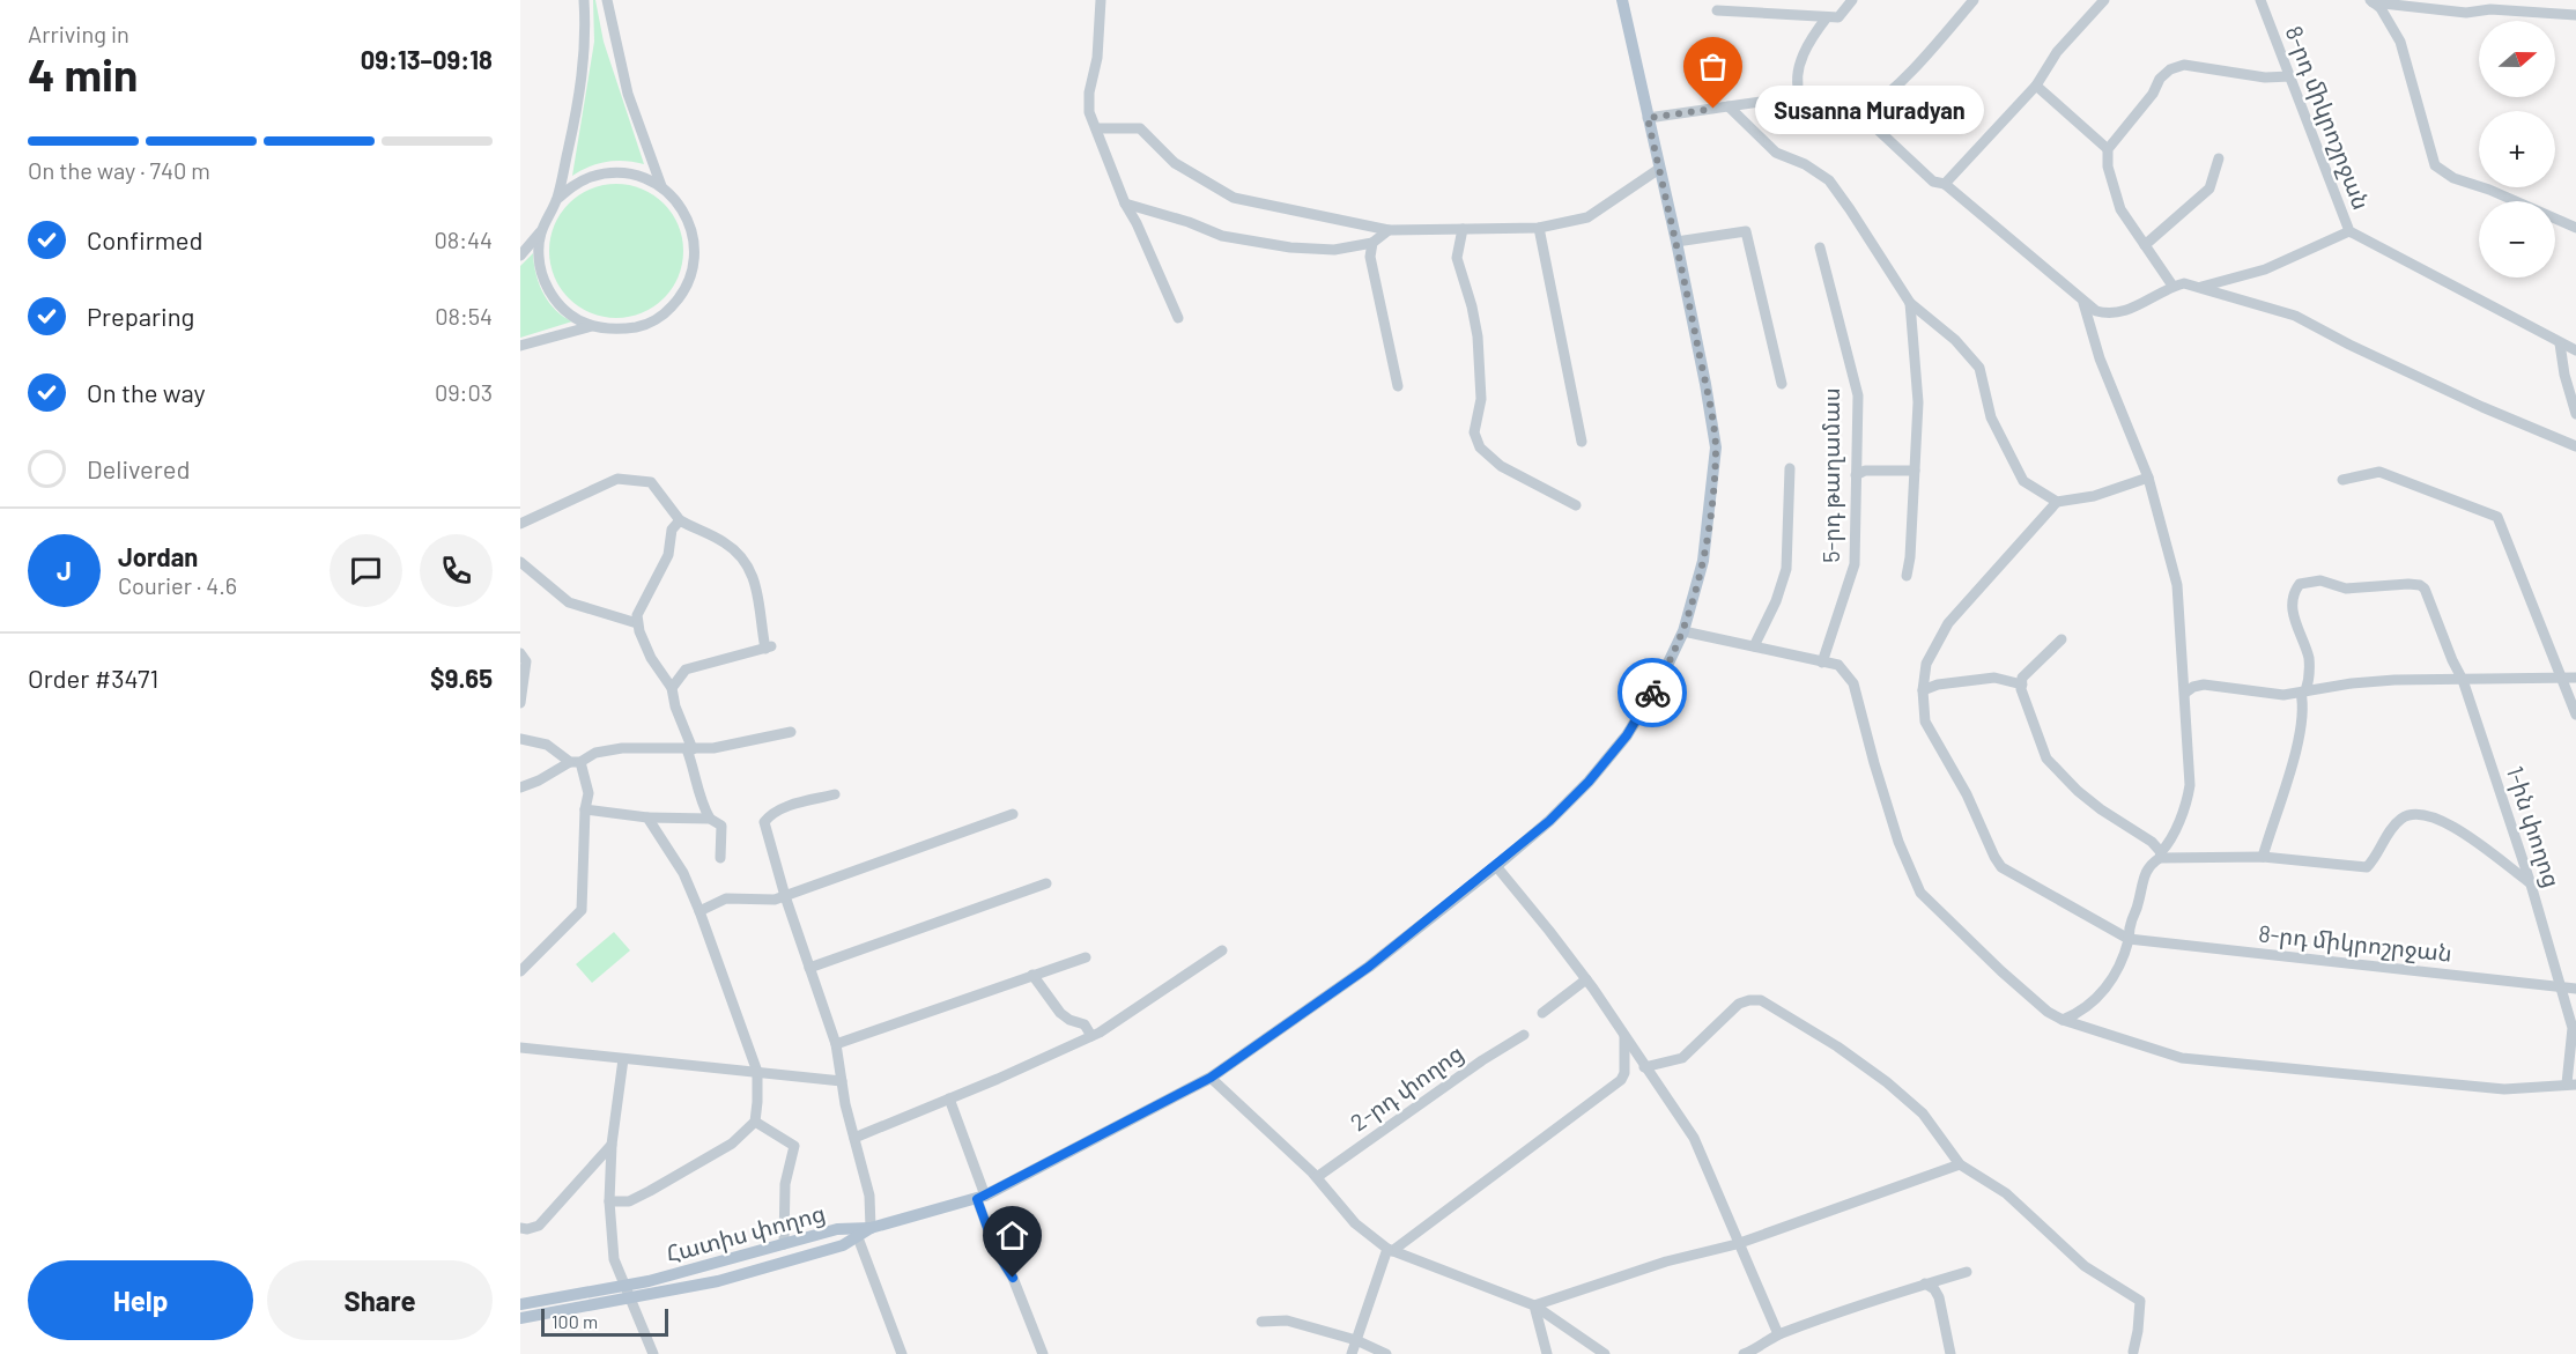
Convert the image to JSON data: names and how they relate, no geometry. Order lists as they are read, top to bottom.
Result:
{
  "streets": {
    "main road": ["Հատիս փողոց"],
    "street": [
      "8-րդ միկրոշրջան",
      "5-րդ թաղամաս",
      "1-ին փողոց",
      "2-րդ փողոց"
    ]
  },
  "crossings": [
    ["8-րդ միկրոշրջան", "1-ին փողոց"]
  ],
  "places": ["Susanna Muradyan"],
  "scale_bar": "100 m",
  "north": "right",
  "page": {
    "heading": ["4 min", "Arriving in", "09:13–09:18"],
    "panel": [
      "Jordan",
      "Courier · 4.6",
      "Order #3471",
      "$9.65"
    ],
    "map_buttons": ["+", "−"],
    "bubble": "Susanna Muradyan",
    "bar": "On the way · 740 m",
    "list": [
      ["Confirmed", "08:44"],
      ["Preparing", "08:54"],
      ["On the way", "09:03"],
      "Delivered"
    ],
    "round": "J",
    "buttons": ["Help", "Share"],
    "scale": "100 m"
  }
}
